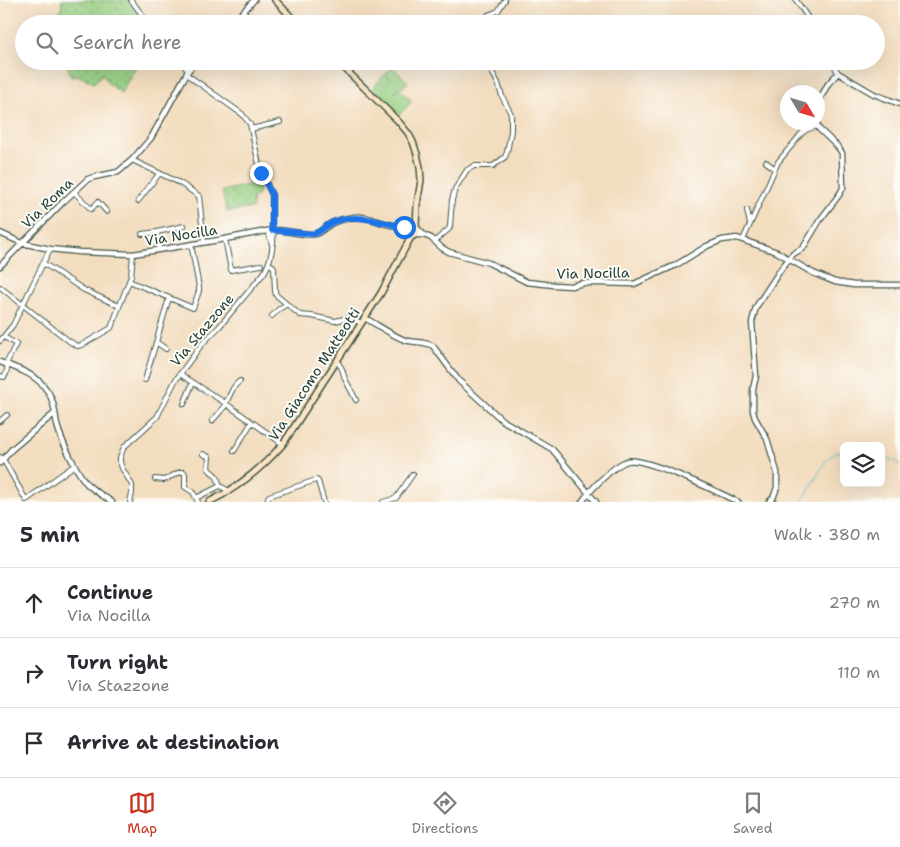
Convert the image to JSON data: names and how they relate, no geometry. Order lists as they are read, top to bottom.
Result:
{
  "streets": {
    "main road": ["Via Giacomo Matteotti"],
    "street": ["Via Roma", "Via Nocilla", "Via Stazzone"]
  },
  "crossings": [
    ["Via Roma", "Via Nocilla"],
    ["Via Nocilla", "Via Stazzone"]
  ],
  "north": "bottom right",
  "page": {
    "search": "Search here",
    "heading": ["5 min", "Walk · 380 m"],
    "list": [
      ["Continue", "Via Nocilla", "270 m"],
      ["Turn right", "Via Stazzone", "110 m"],
      "Arrive at destination"
    ],
    "nav": ["Map", "Directions", "Saved"]
  }
}
